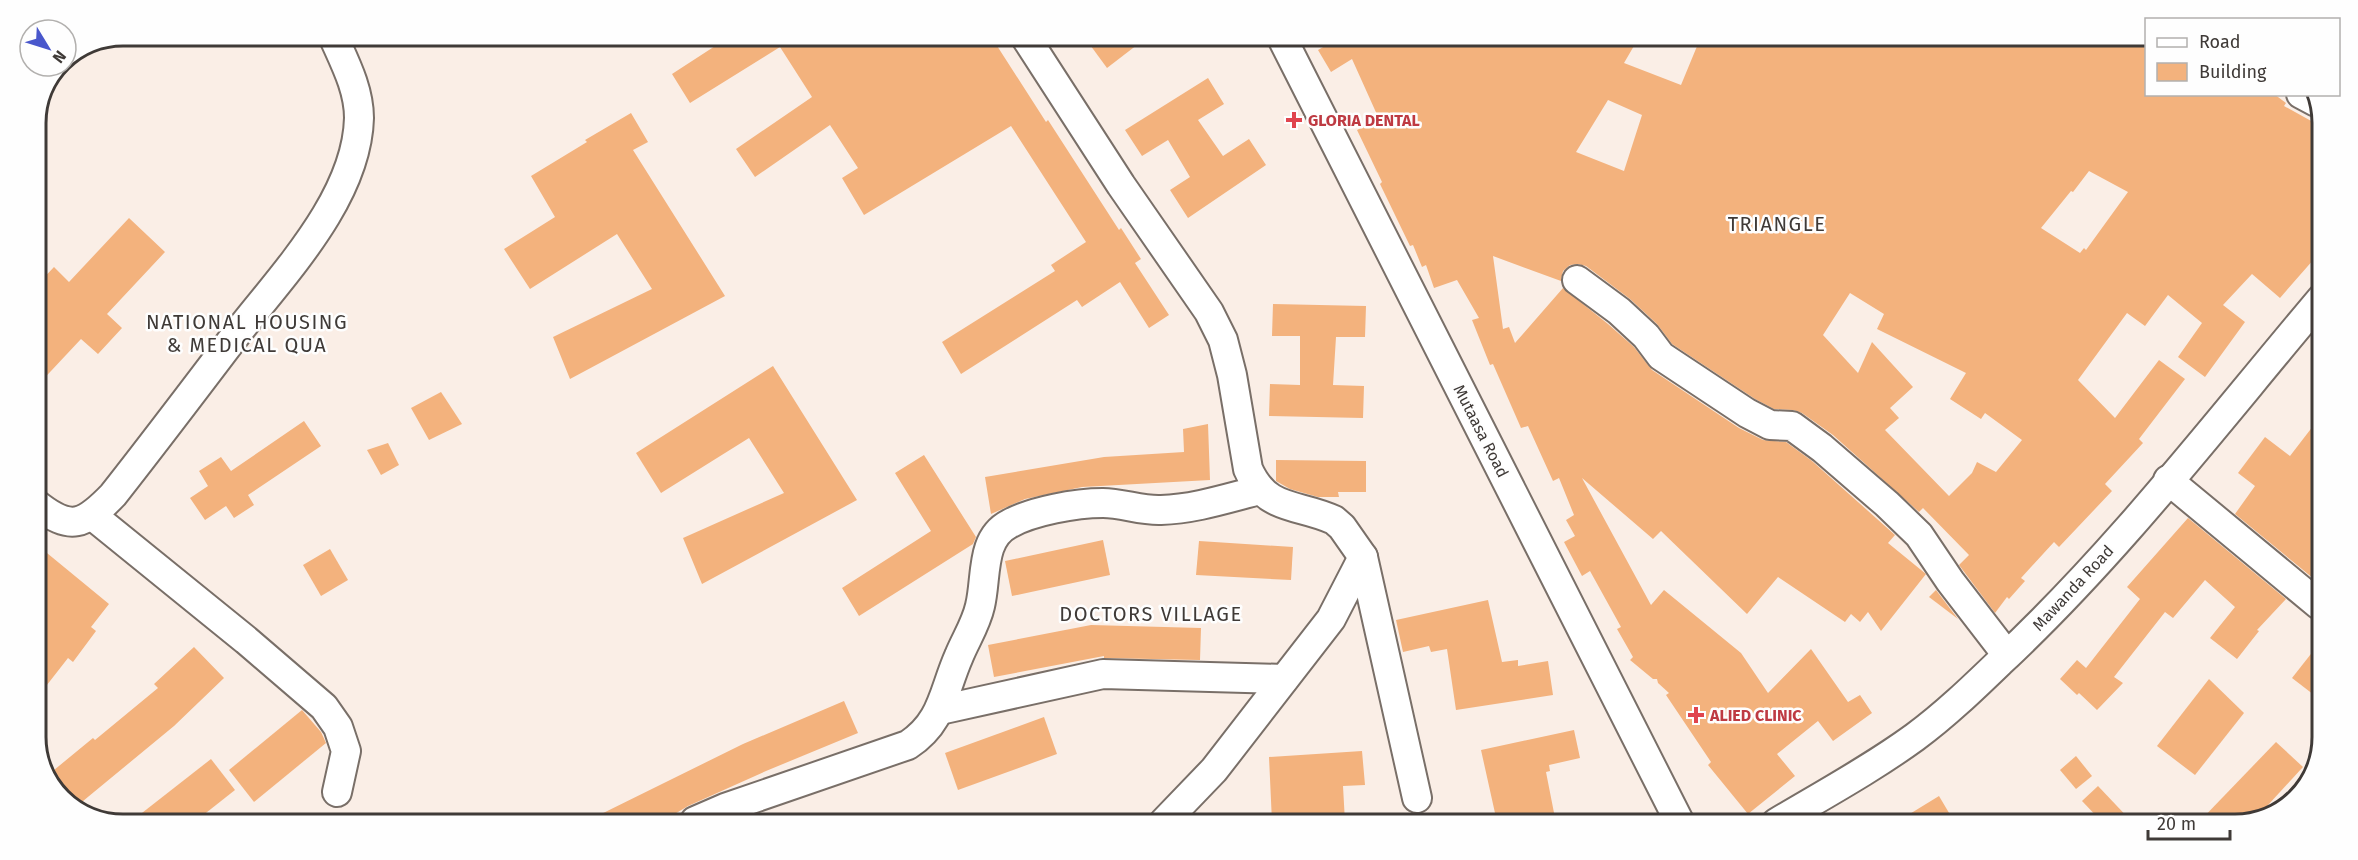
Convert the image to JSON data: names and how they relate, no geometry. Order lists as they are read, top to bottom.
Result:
{
  "streets": {
    "street": ["Mutaasa Road", "Mawanda Road"]
  },
  "districts": ["TRIANGLE", "NATIONAL HOUSING & MEDICAL QUA", "DOCTORS VILLAGE"],
  "places": {
    "health": ["GLORIA DENTAL", "ALIED CLINIC"]
  },
  "legend": ["Road", "Building"],
  "scale_bar": "20 m",
  "north": "bottom right"
}
